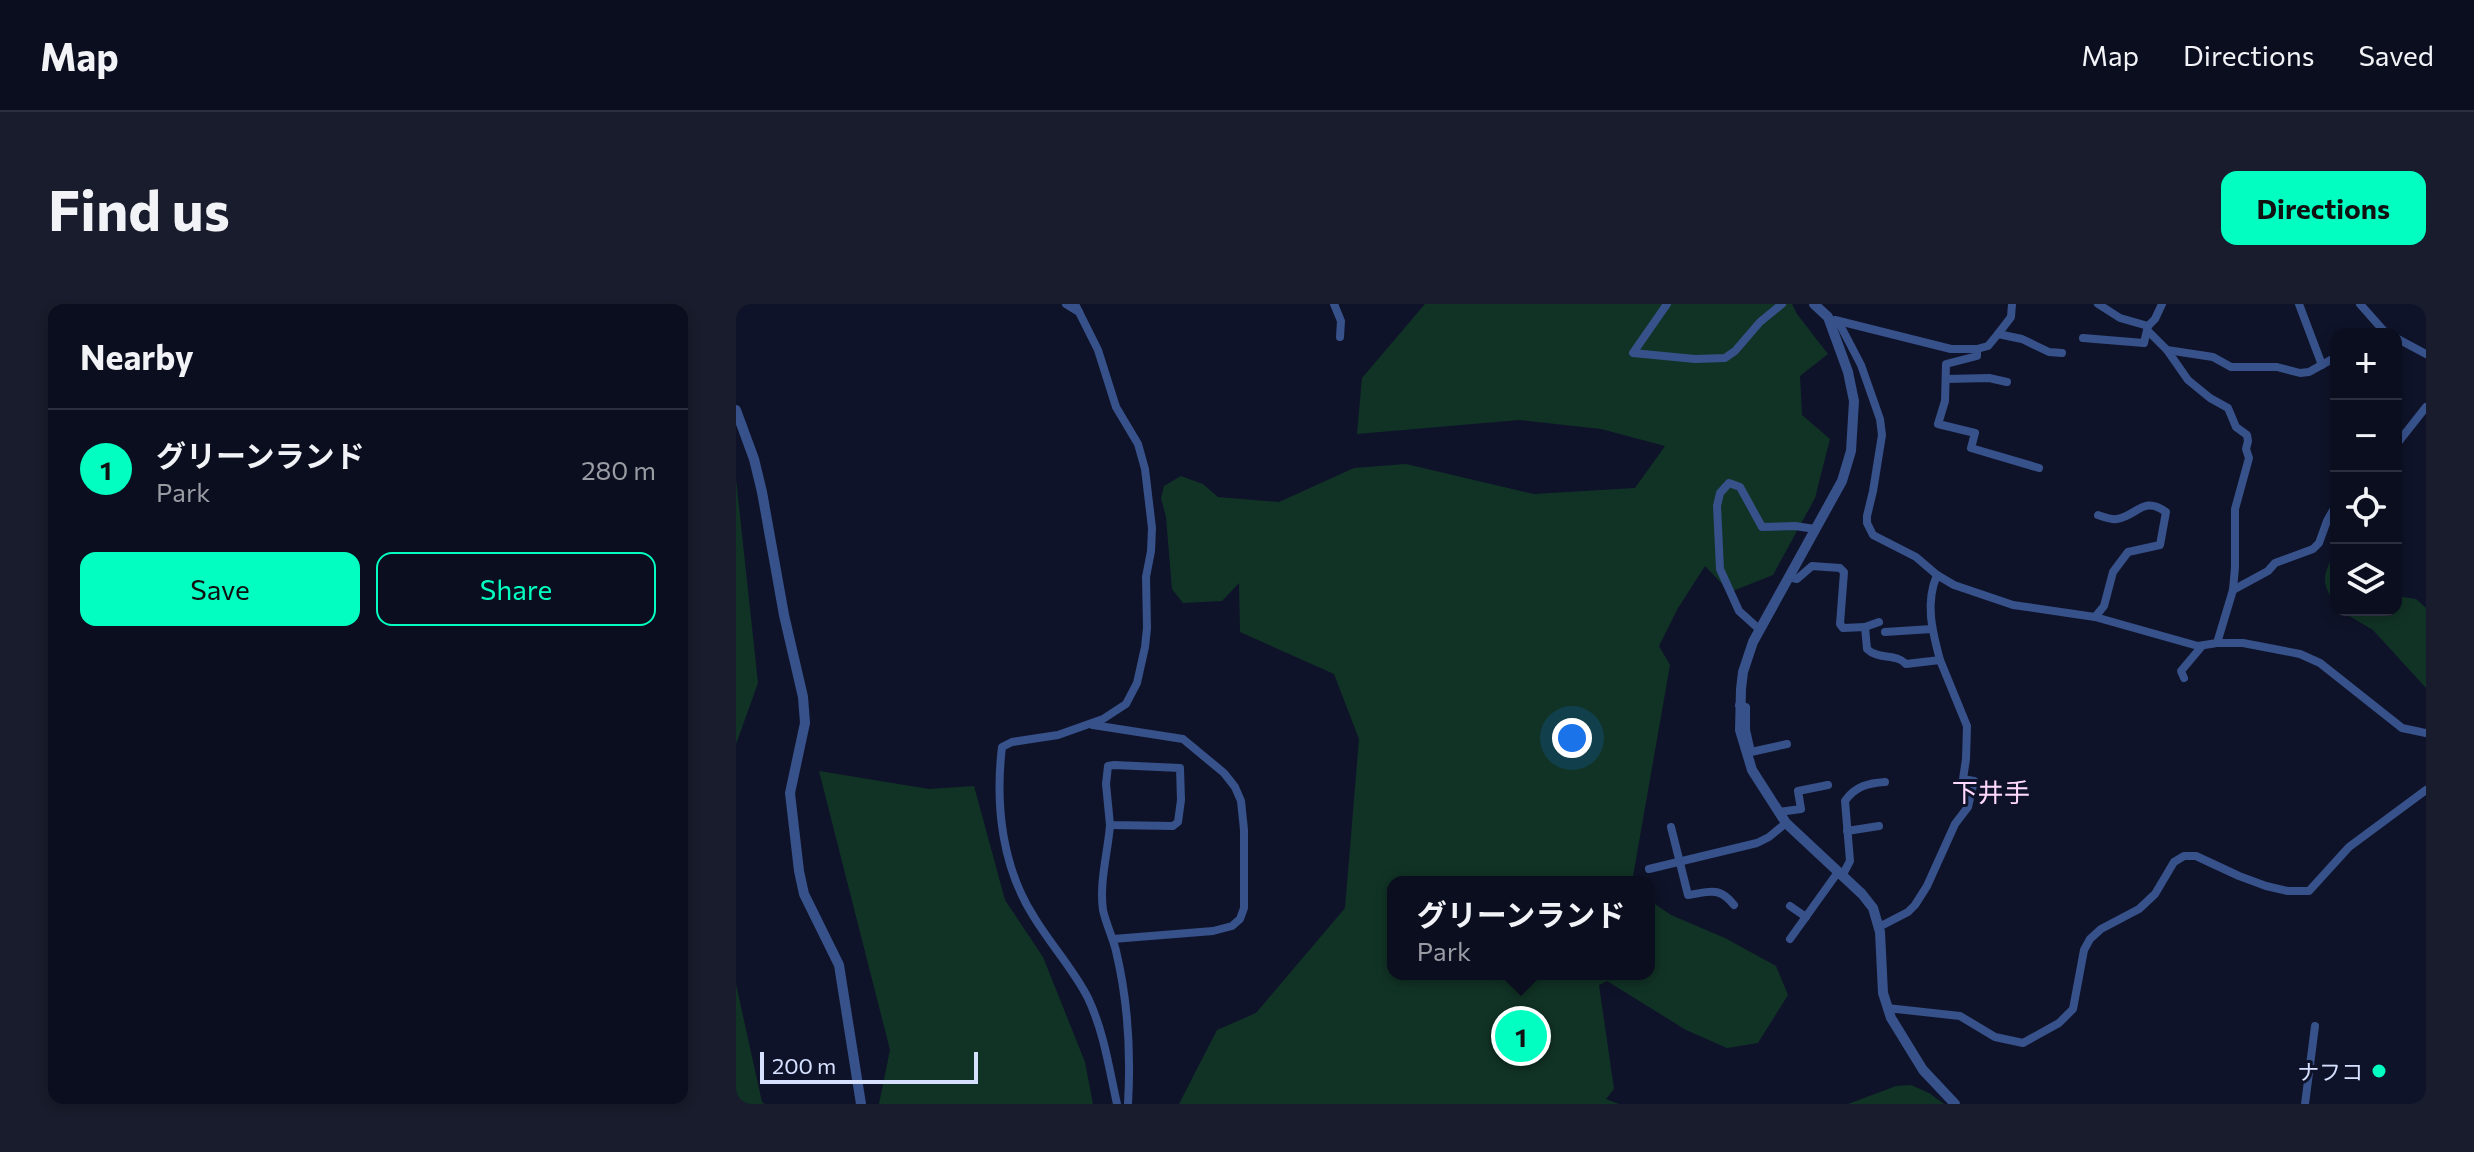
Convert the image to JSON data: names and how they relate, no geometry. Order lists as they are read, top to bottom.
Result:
{
  "districts": ["下井手"],
  "places": ["ナフコ"],
  "scale_bar": "200 m",
  "page": {
    "header": "Map",
    "nav": ["Map", "Directions", "Saved"],
    "buttons": [
      "Directions",
      ["Save", "Share"]
    ],
    "title": "Find us",
    "heading": "Nearby",
    "map_buttons": ["+", "−"],
    "list": [
      {
        "mark": "1",
        "name": "グリーンランド",
        "note": "Park",
        "value": "280 m"
      }
    ],
    "popup": ["グリーンランド", "Park"],
    "pins": "1",
    "scale": "200 m"
  }
}
